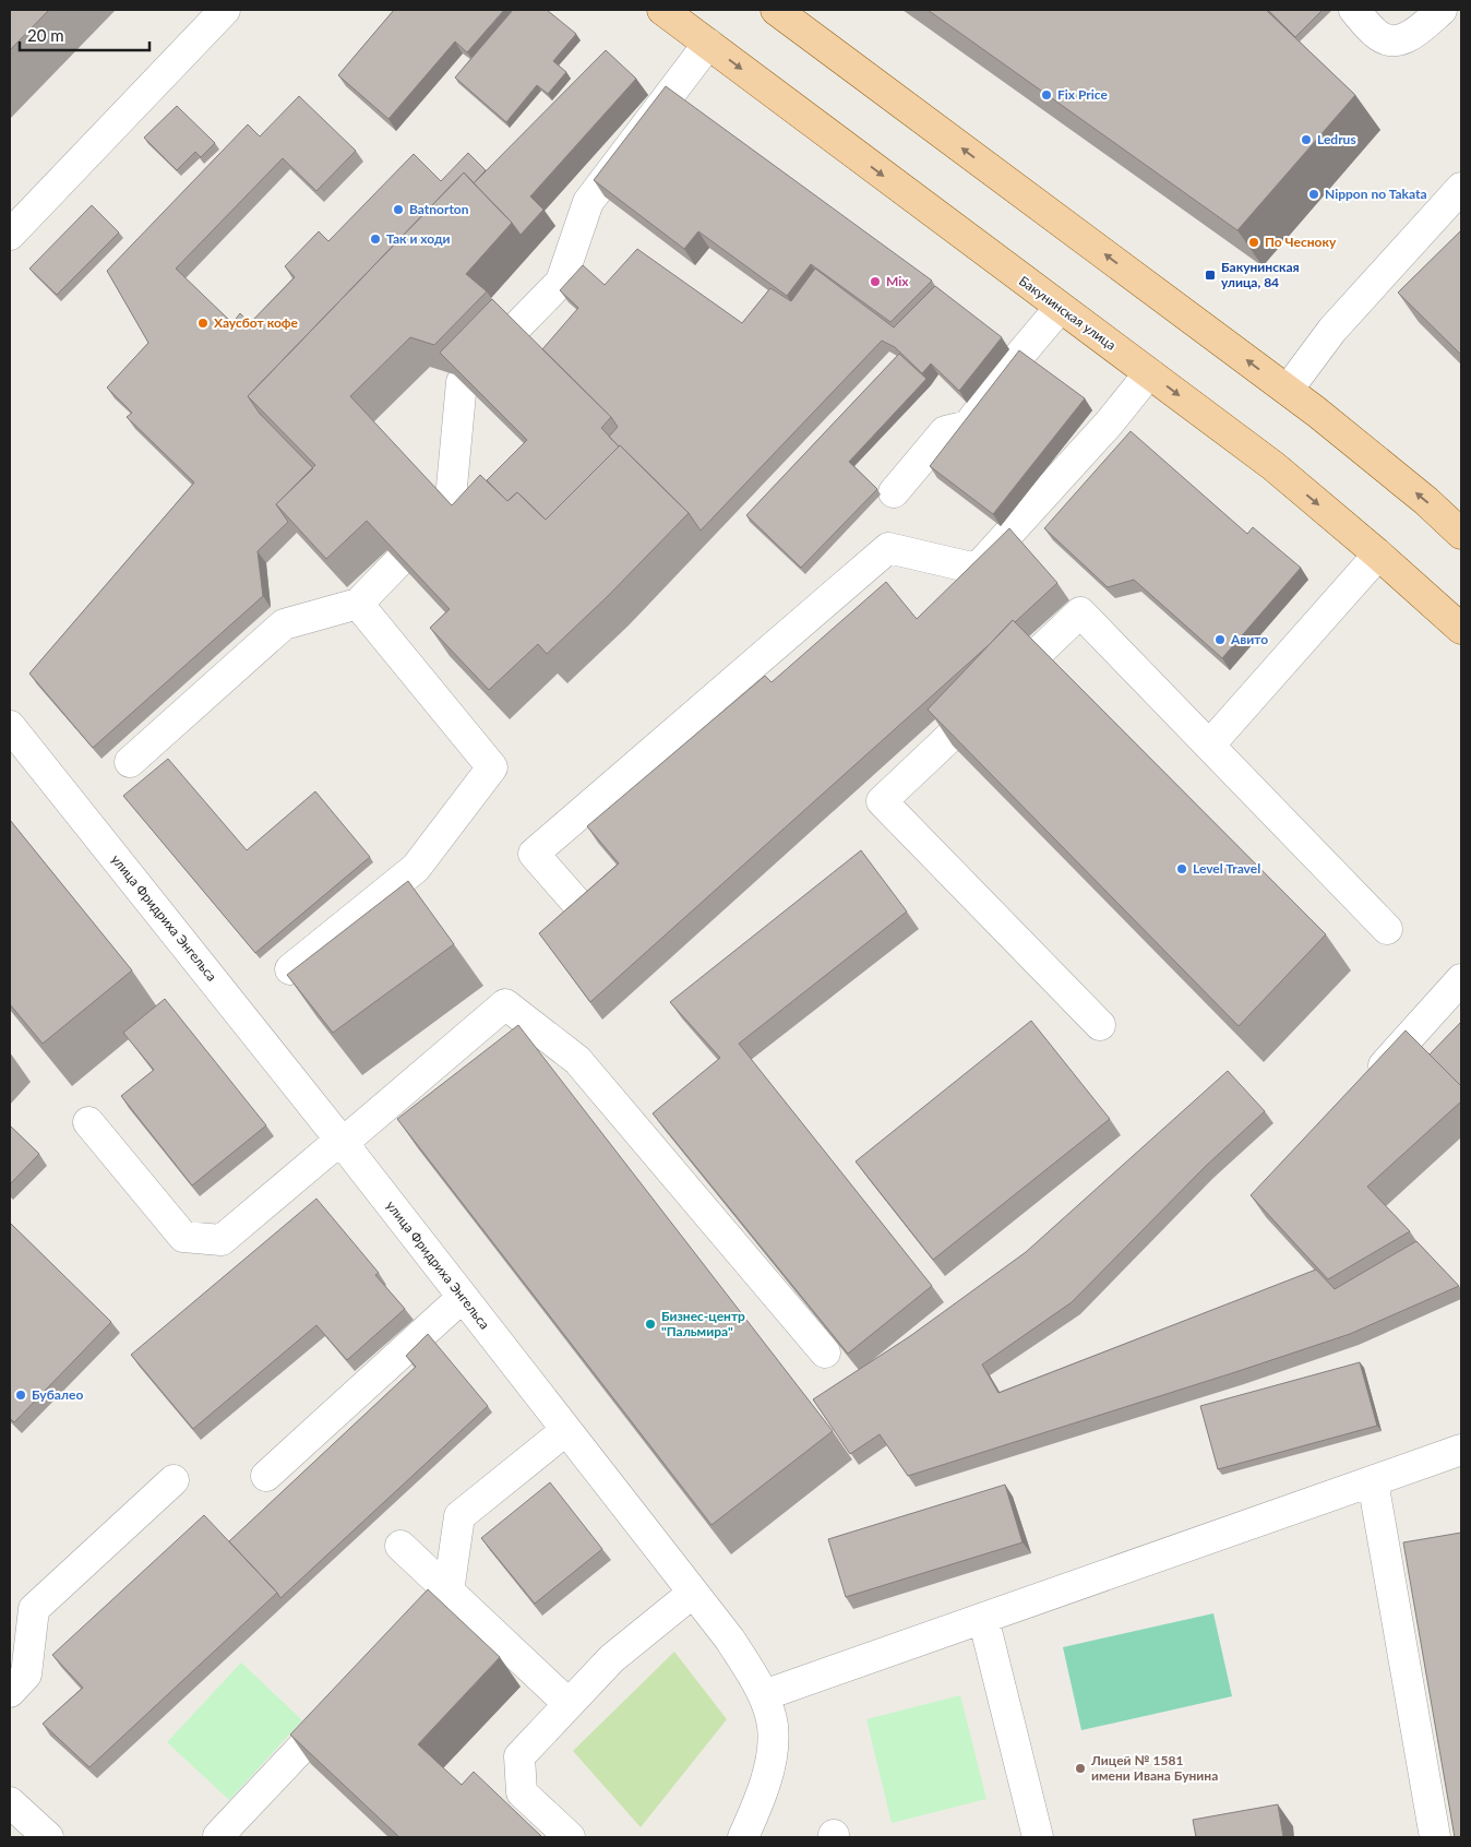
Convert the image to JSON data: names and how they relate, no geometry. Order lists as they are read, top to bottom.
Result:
{
  "streets": {
    "main road": ["Бакунинская улица"],
    "street": ["улица Фридриха Энгельса"]
  },
  "places": {
    "other": [
      "Fix Price",
      "Ledrus",
      "Nippon no Takata",
      "Batnorton",
      "Так и ходи",
      "По Чесноку",
      "Mix",
      "Хаусбот кофе",
      "Авито",
      "Level Travel",
      "Бизнес-центр \"Пальмира\"",
      "Бубалео",
      "Лицей № 1581 имени Ивана Бунина"
    ],
    "transit": ["Бакунинская улица, 84"]
  },
  "scale_bar": "20 m"
}
